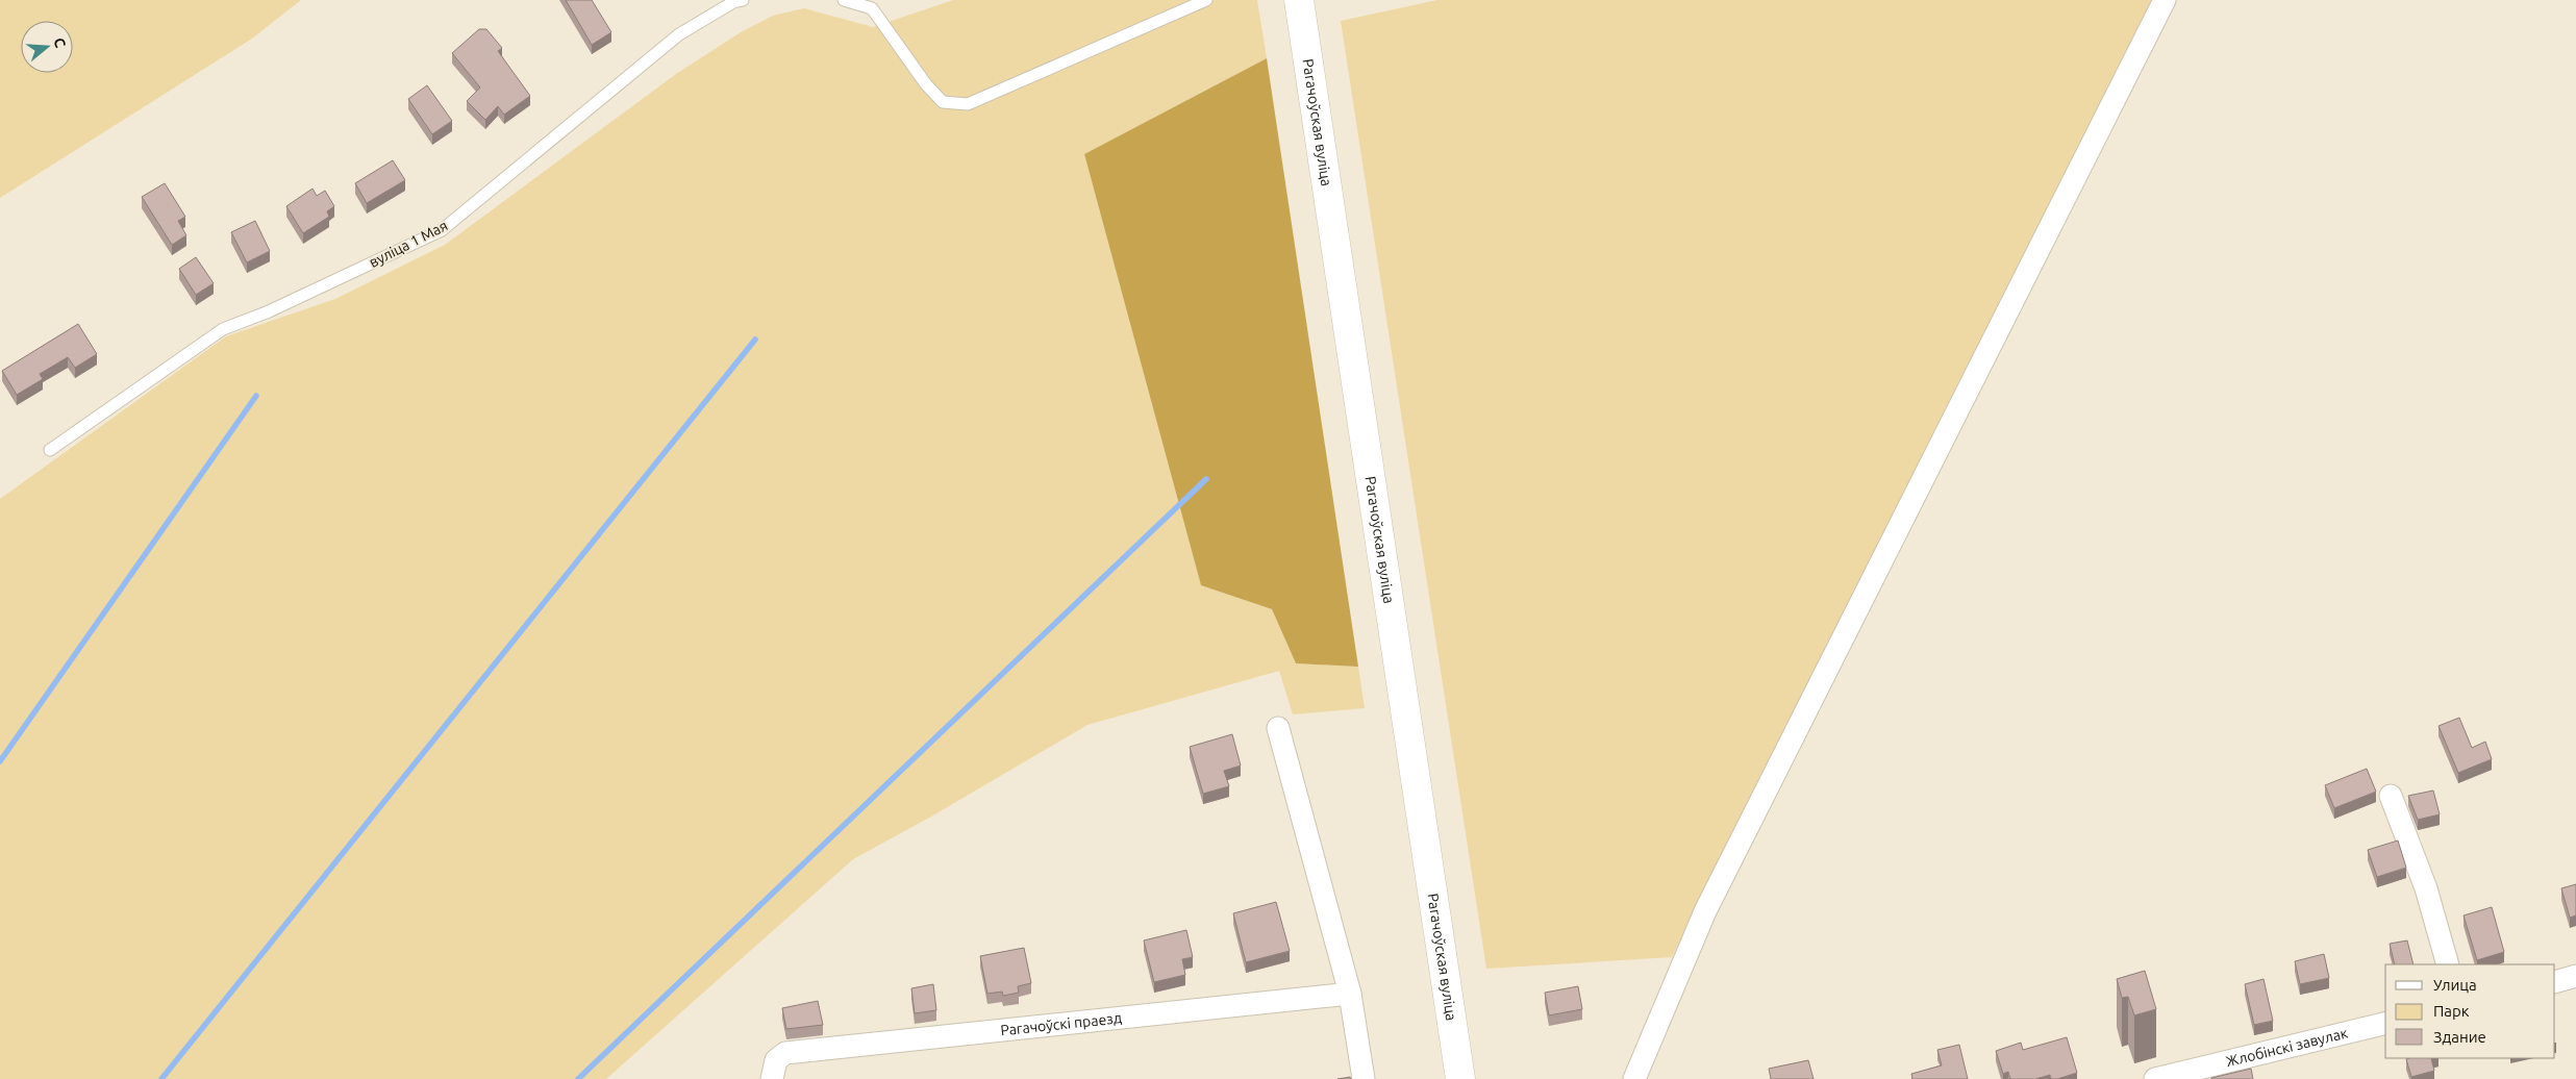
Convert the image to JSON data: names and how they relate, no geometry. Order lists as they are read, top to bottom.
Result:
{
  "streets": {
    "main road": ["Рагачоўская вуліца"],
    "street": ["Рагачоўскі праезд", "Жлобінскі завулак"],
    "lane": ["вуліца 1 Мая"]
  },
  "legend": ["Улица", "Парк", "Здание"],
  "north": "right"
}
